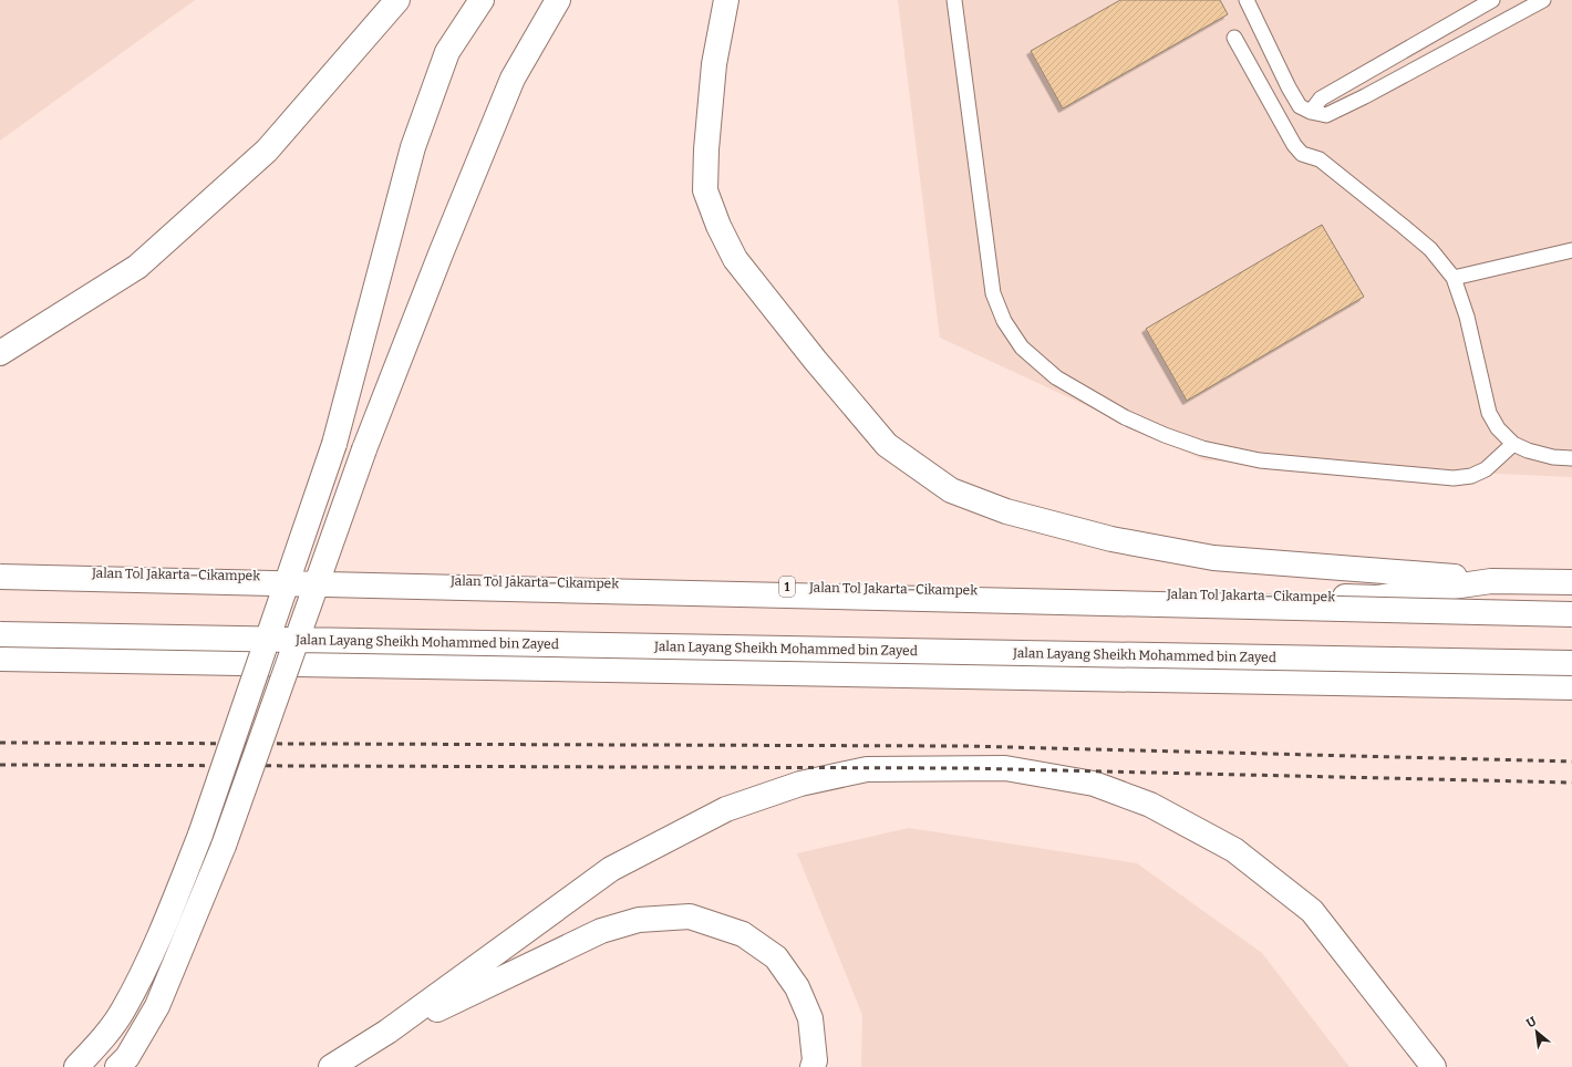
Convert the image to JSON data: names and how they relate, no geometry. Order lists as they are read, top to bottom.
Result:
{
  "streets": {
    "highway": ["Jalan Tol Jakarta–Cikampek", "1", "Jalan Layang Sheikh Mohammed bin Zayed"]
  },
  "north": "top left"
}
